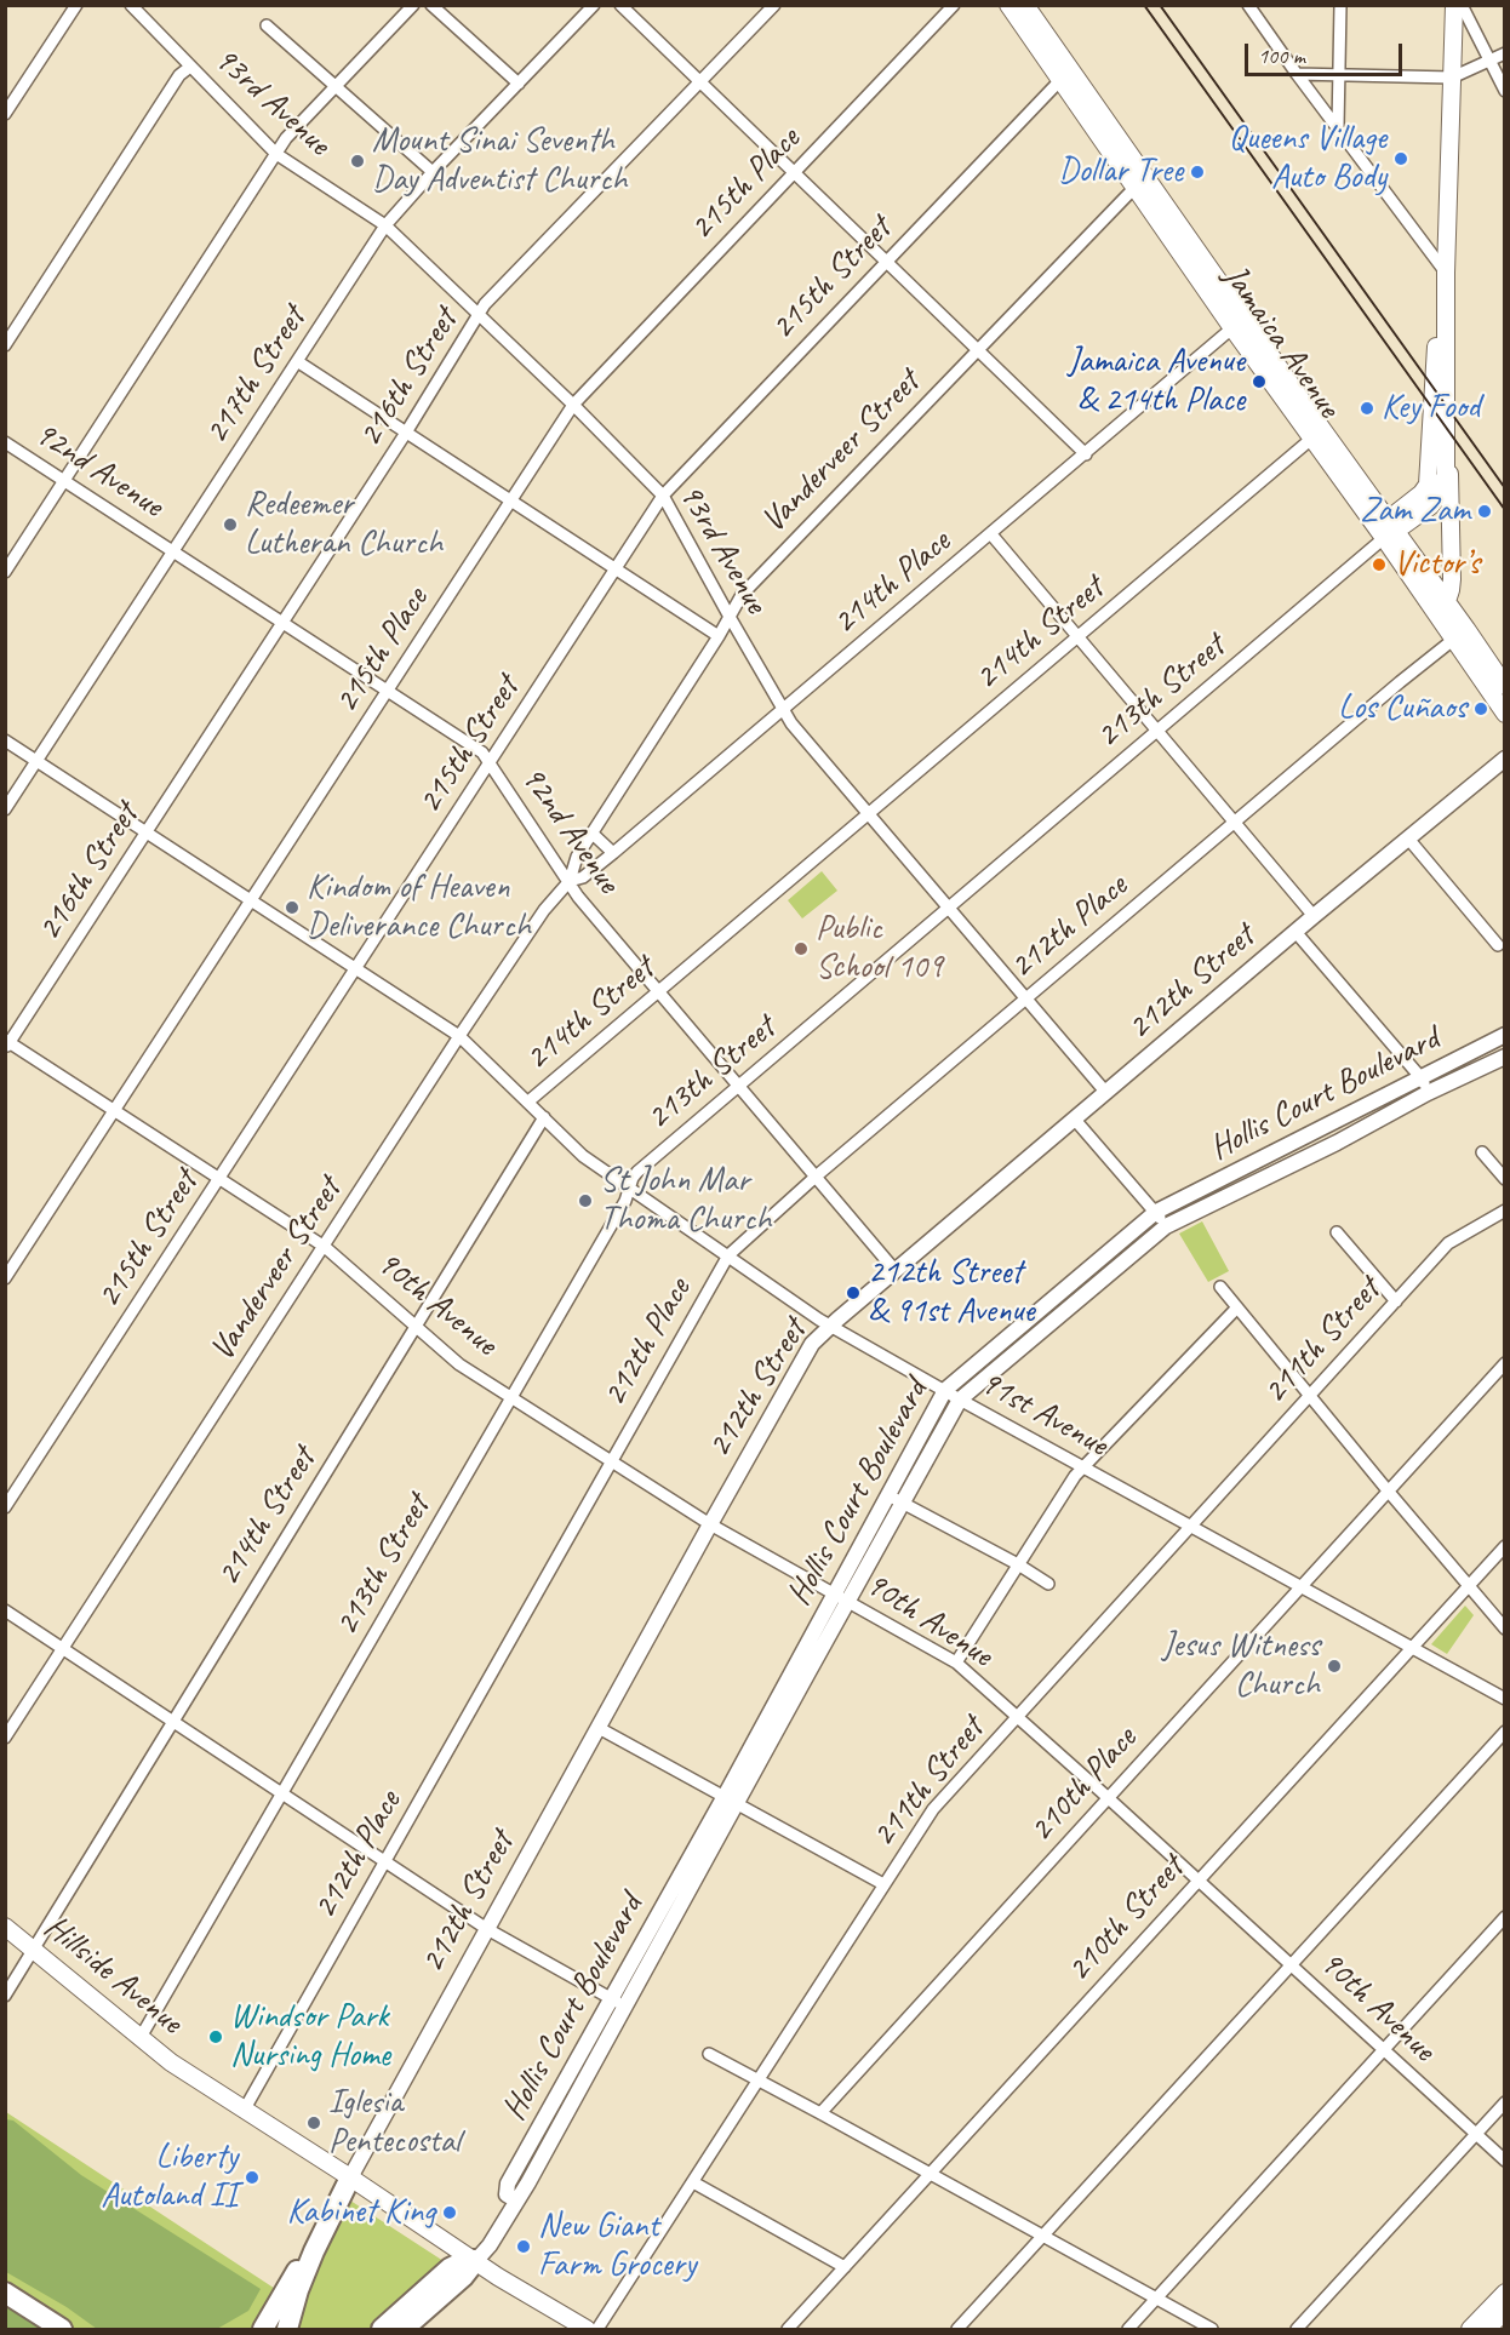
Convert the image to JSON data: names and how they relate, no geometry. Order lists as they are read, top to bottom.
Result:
{
  "streets": {
    "main road": [
      "Jamaica Avenue",
      "212th Street",
      "Hollis Court Boulevard",
      "Hillside Avenue"
    ],
    "street": [
      "93rd Avenue",
      "215th Place",
      "215th Street",
      "217th Street",
      "216th Street",
      "Vanderveer Street",
      "92nd Avenue",
      "214th Place",
      "214th Street",
      "213th Street",
      "212th Place",
      "90th Avenue",
      "211th Street",
      "91st Avenue",
      "210th Place",
      "210th Street"
    ]
  },
  "crossings": [
    ["93rd Avenue", "215th Place"],
    ["93rd Avenue", "215th Street"],
    ["93rd Avenue", "217th Street"],
    ["93rd Avenue", "216th Street"],
    ["93rd Avenue", "Vanderveer Street"],
    ["93rd Avenue", "214th Place"],
    ["93rd Avenue", "214th Street"],
    ["93rd Avenue", "213th Street"],
    ["93rd Avenue", "212th Place"],
    ["93rd Avenue", "212th Street"],
    ["215th Place", "92nd Avenue"],
    ["215th Place", "90th Avenue"],
    ["215th Street", "Jamaica Avenue"],
    ["215th Street", "92nd Avenue"],
    ["215th Street", "90th Avenue"],
    ["Jamaica Avenue", "Vanderveer Street"],
    ["Jamaica Avenue", "214th Place"],
    ["Jamaica Avenue", "214th Street"],
    ["Jamaica Avenue", "213th Street"],
    ["Jamaica Avenue", "212th Place"],
    ["217th Street", "92nd Avenue"],
    ["216th Street", "92nd Avenue"],
    ["216th Street", "90th Avenue"],
    ["Vanderveer Street", "92nd Avenue"],
    ["Vanderveer Street", "214th Place"],
    ["Vanderveer Street", "90th Avenue"],
    ["92nd Avenue", "214th Place"],
    ["92nd Avenue", "214th Street"],
    ["92nd Avenue", "213th Street"],
    ["92nd Avenue", "212th Place"],
    ["92nd Avenue", "212th Street"],
    ["214th Street", "90th Avenue"],
    ["214th Street", "91st Avenue"],
    ["214th Street", "Hillside Avenue"],
    ["213th Street", "90th Avenue"],
    ["213th Street", "91st Avenue"],
    ["213th Street", "Hillside Avenue"],
    ["212th Place", "90th Avenue"],
    ["212th Place", "91st Avenue"],
    ["212th Place", "Hillside Avenue"],
    ["212th Street", "90th Avenue"],
    ["212th Street", "91st Avenue"],
    ["212th Street", "Hillside Avenue"],
    ["Hollis Court Boulevard", "90th Avenue"],
    ["Hollis Court Boulevard", "91st Avenue"],
    ["Hollis Court Boulevard", "Hillside Avenue"],
    ["90th Avenue", "211th Street"],
    ["90th Avenue", "210th Place"],
    ["90th Avenue", "210th Street"],
    ["211th Street", "91st Avenue"],
    ["91st Avenue", "210th Place"],
    ["91st Avenue", "210th Street"]
  ],
  "places": [
    "Queens Village Auto Body",
    "Mount Sinai Seventh Day Adventist Church",
    "Dollar Tree",
    "Jamaica Avenue & 214th Place",
    "Key Food",
    "Zam Zam",
    "Redeemer Lutheran Church",
    "Victor’s",
    "Los Cuñaos",
    "Kindom of Heaven Deliverance Church",
    "Public School 109",
    "St John Mar Thoma Church",
    "212th Street & 91st Avenue",
    "Jesus Witness Church",
    "Windsor Park Nursing Home",
    "Iglesia Pentecostal",
    "Liberty Autoland II",
    "Kabinet King",
    "New Giant Farm Grocery"
  ],
  "scale_bar": "100 m"
}
